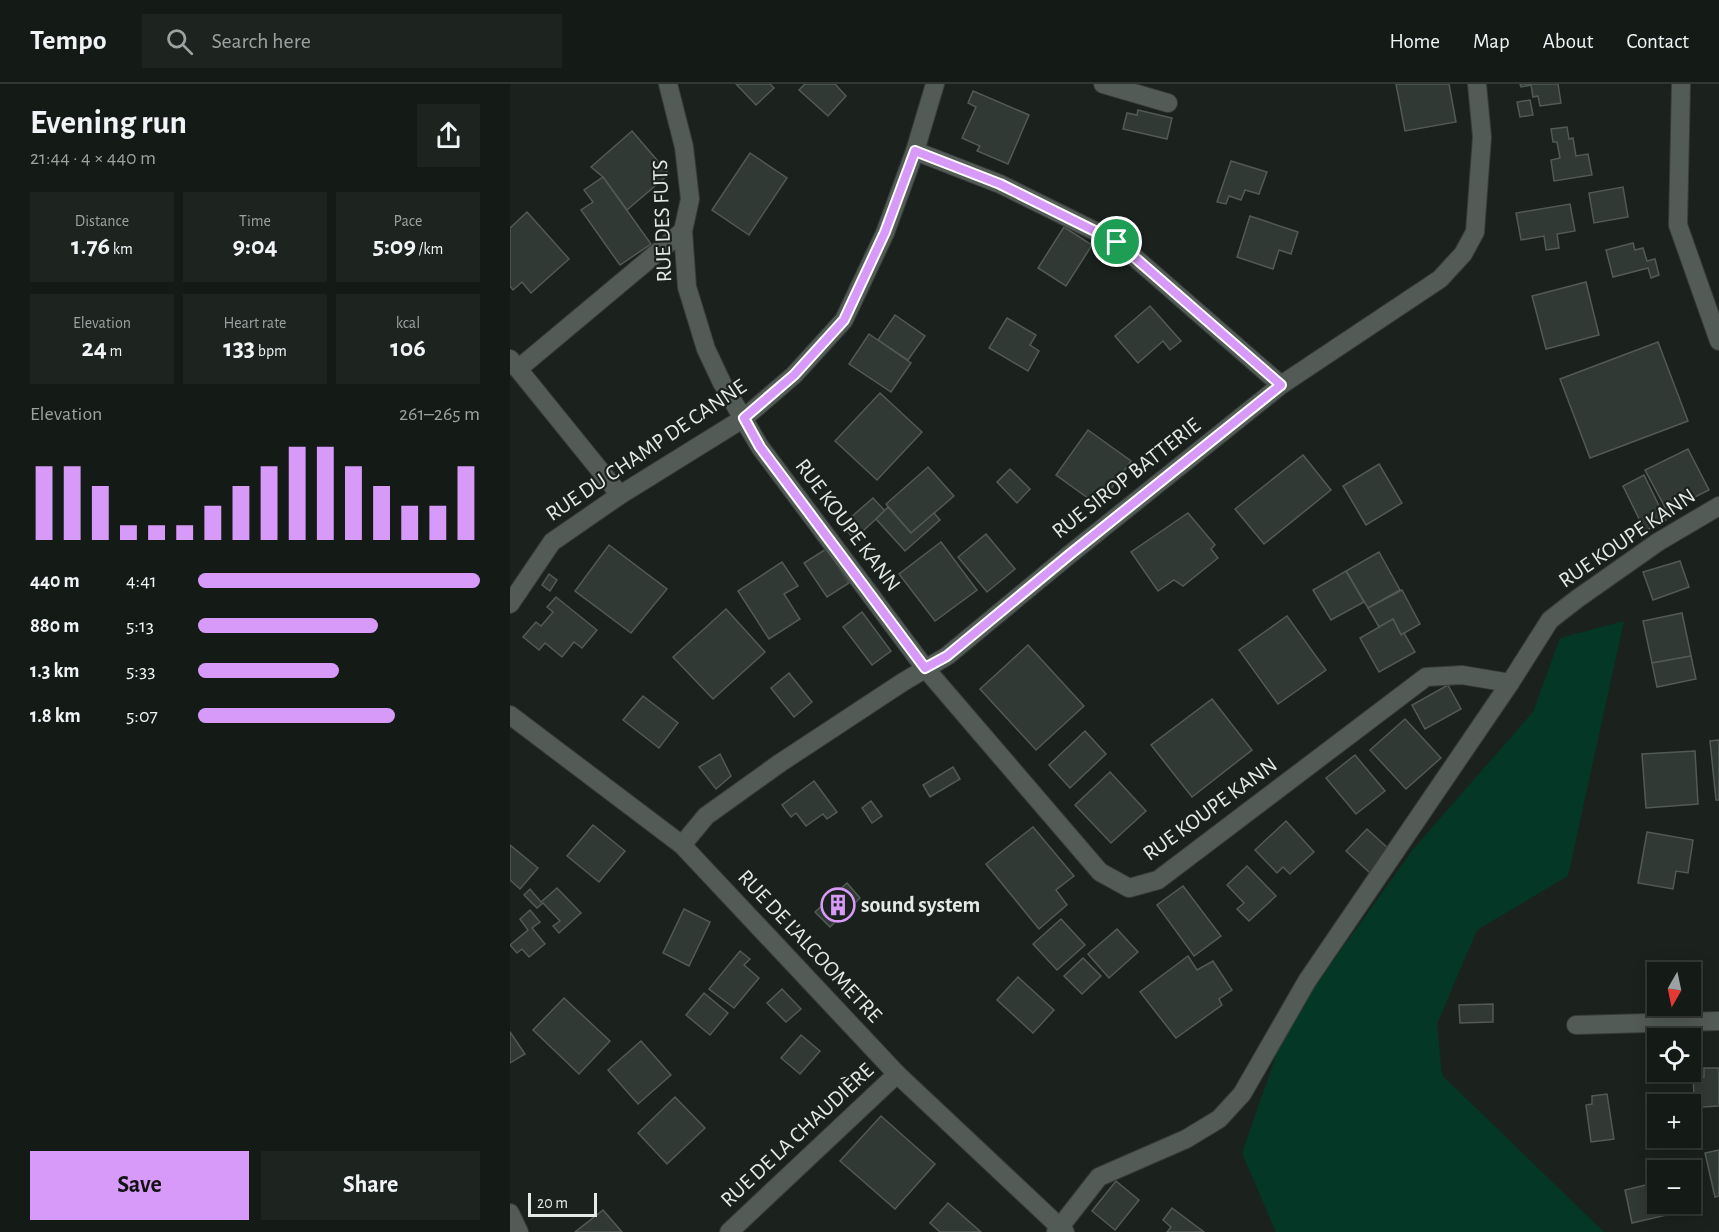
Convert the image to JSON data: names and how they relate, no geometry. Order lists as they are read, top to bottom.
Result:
{
  "streets": {
    "street": [
      "RUE DES FUTS",
      "RUE DU CHAMP DE CANNE",
      "RUE SIROP BATTERIE",
      "RUE KOUPE KANN",
      "RUE DE L'ALCOOMETRE",
      "RUE DE LA CHAUDIÈRE"
    ]
  },
  "crossings": [
    ["RUE DES FUTS", "RUE DU CHAMP DE CANNE"],
    ["RUE DES FUTS", "RUE KOUPE KANN"],
    ["RUE DU CHAMP DE CANNE", "RUE KOUPE KANN"],
    ["RUE SIROP BATTERIE", "RUE KOUPE KANN"],
    ["RUE SIROP BATTERIE", "RUE DE L'ALCOOMETRE"],
    ["RUE DE L'ALCOOMETRE", "RUE DE LA CHAUDIÈRE"]
  ],
  "places": {
    "building": ["sound system"]
  },
  "scale_bar": "20 m",
  "north": "bottom",
  "page": {
    "header": "Tempo",
    "search": "Search here",
    "nav": [
      "Home",
      "Map",
      "About",
      "Contact"
    ],
    "heading": ["Evening run", "21:44 · 4 × 440 m"],
    "stats": [
      ["Distance", "1.76 km"],
      ["Time", "9:04"],
      ["Pace", "5:09 /km"],
      ["Elevation", "24 m"],
      ["Heart rate", "133 bpm"],
      ["kcal", "106"]
    ],
    "chart": ["Elevation", "261–265 m"],
    "list": [
      {
        "name": "440 m",
        "note": "4:41"
      },
      {
        "name": "880 m",
        "note": "5:13"
      },
      {
        "name": "1.3 km",
        "note": "5:33"
      },
      {
        "name": "1.8 km",
        "note": "5:07"
      }
    ],
    "map_buttons": ["+", "−"],
    "buttons": ["Save", "Share"],
    "scale": "20 m"
  }
}
